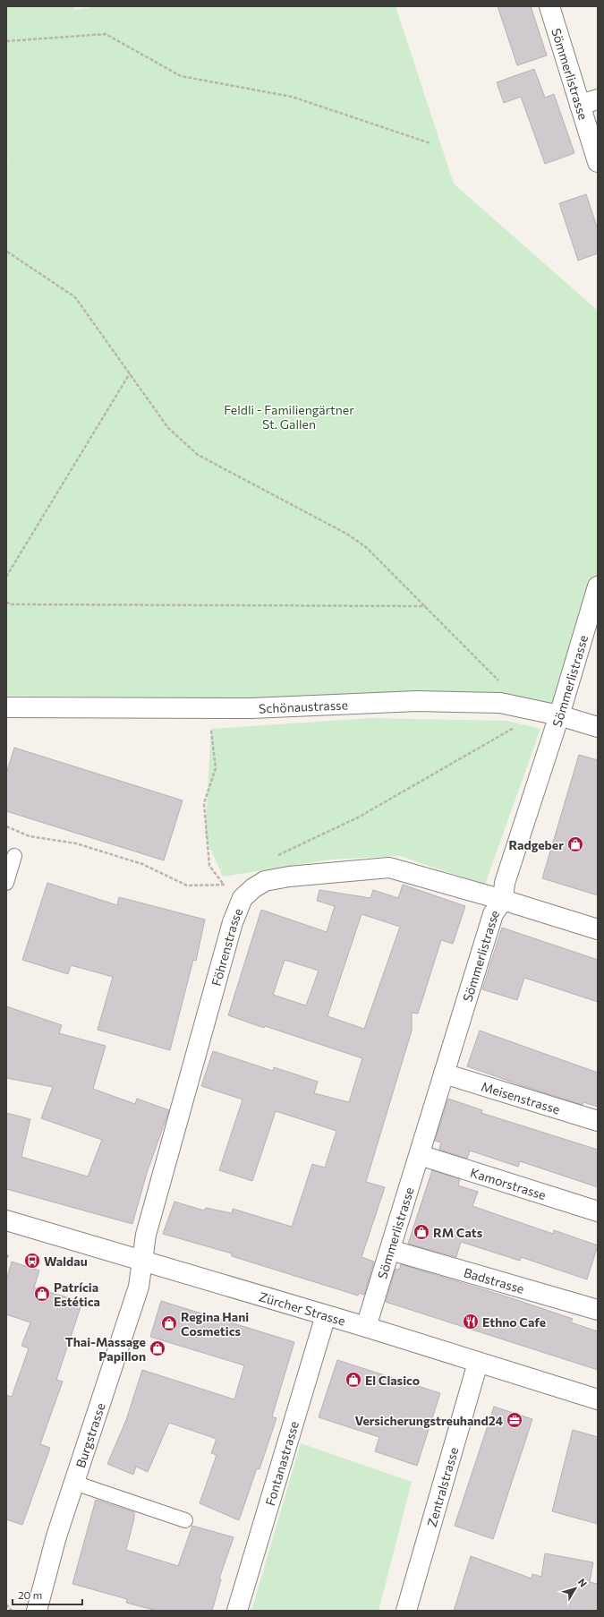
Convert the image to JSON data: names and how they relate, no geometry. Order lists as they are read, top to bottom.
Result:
{
  "streets": {
    "street": [
      "Sömmerlistrasse",
      "Schönaustrasse",
      "Föhrenstrasse",
      "Meisenstrasse",
      "Kamorstrasse",
      "Badstrasse",
      "Zürcher Strasse",
      "Burgstrasse",
      "Fontanastrasse",
      "Zentralstrasse"
    ]
  },
  "crossings": [
    ["Sömmerlistrasse", "Schönaustrasse"],
    ["Sömmerlistrasse", "Föhrenstrasse"],
    ["Sömmerlistrasse", "Meisenstrasse"],
    ["Sömmerlistrasse", "Kamorstrasse"],
    ["Sömmerlistrasse", "Badstrasse"],
    ["Sömmerlistrasse", "Zürcher Strasse"],
    ["Föhrenstrasse", "Zürcher Strasse"],
    ["Föhrenstrasse", "Burgstrasse"],
    ["Zürcher Strasse", "Burgstrasse"],
    ["Zürcher Strasse", "Fontanastrasse"],
    ["Zürcher Strasse", "Zentralstrasse"]
  ],
  "parks": ["Feldli - Familiengärtner St. Gallen"],
  "places": {
    "shop": [
      "Radgeber",
      "RM Cats",
      "Patrícia Estética",
      "Regina Hani Cosmetics",
      "Thai-Massage Papillon",
      "El Clasico"
    ],
    "bus stop": ["Waldau"],
    "restaurant": ["Ethno Cafe"],
    "office": ["Versicherungstreuhand24"]
  },
  "scale_bar": "20 m",
  "north": "top right"
}
